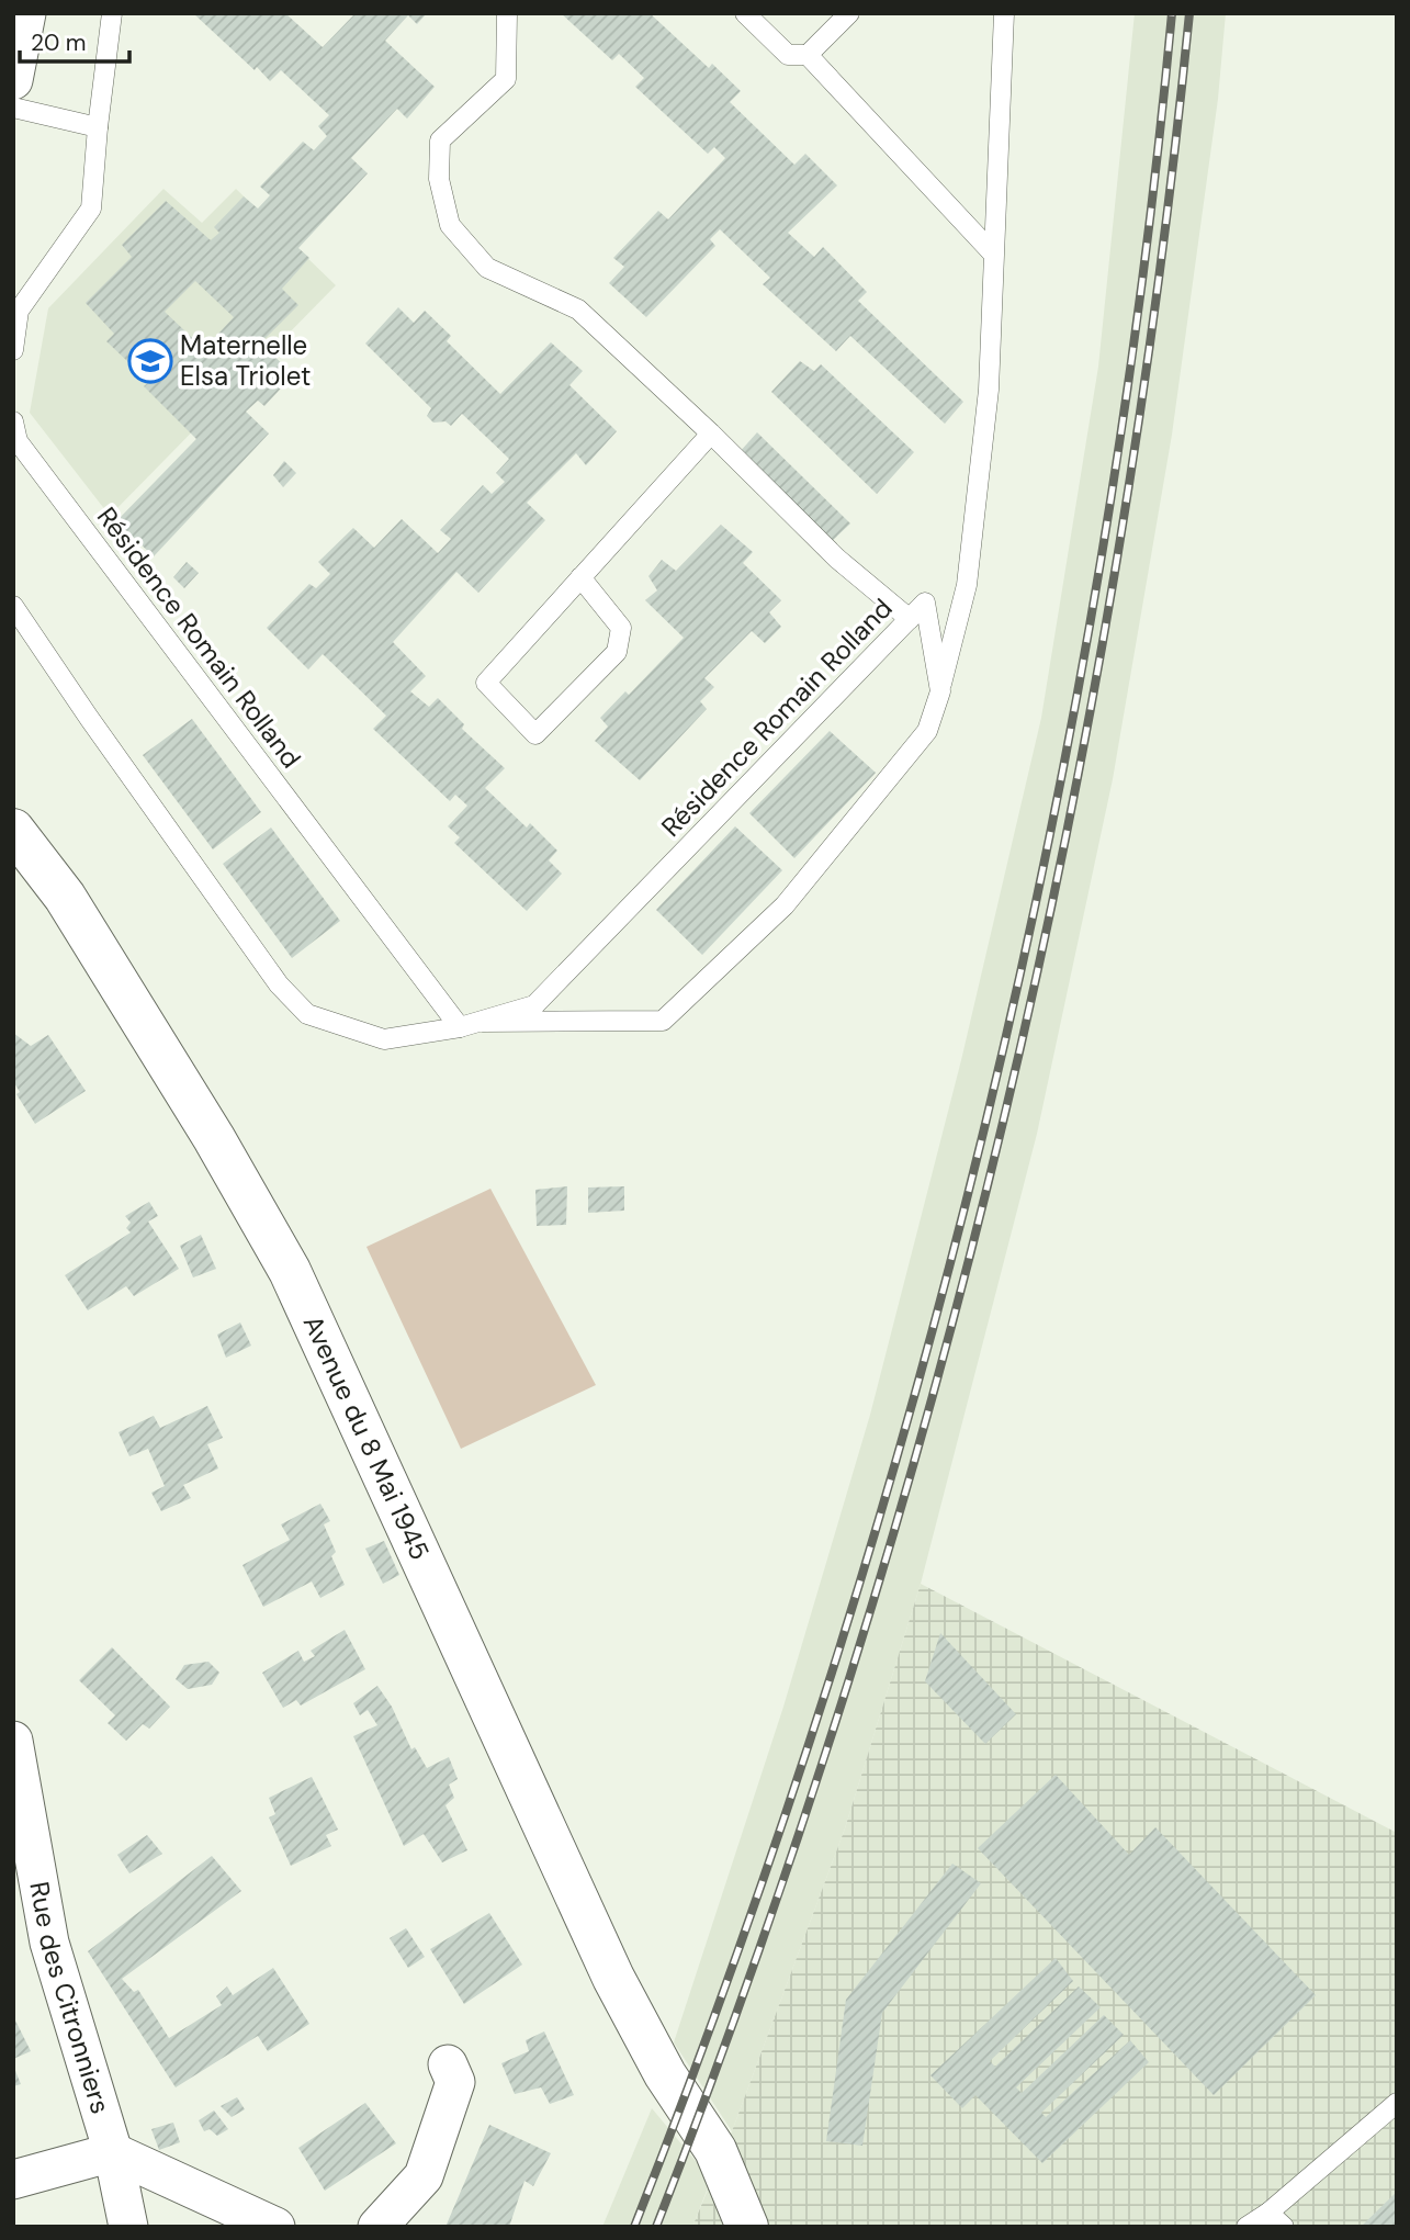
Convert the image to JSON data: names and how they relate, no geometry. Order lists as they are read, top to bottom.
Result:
{
  "streets": {
    "street": ["Avenue du 8 Mai 1945", "Rue des Citronniers"],
    "lane": ["Résidence Romain Rolland"]
  },
  "places": {
    "school or university": ["Maternelle Elsa Triolet"]
  },
  "scale_bar": "20 m"
}
